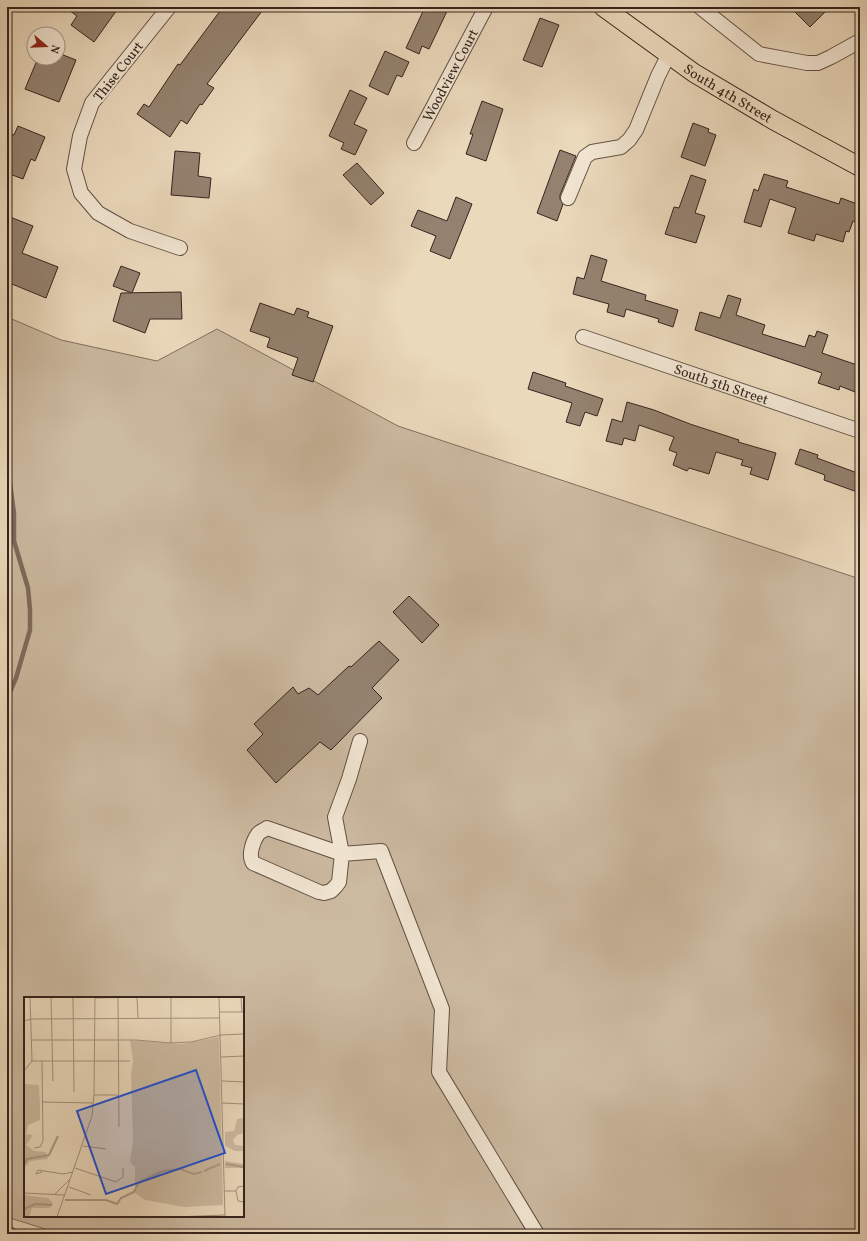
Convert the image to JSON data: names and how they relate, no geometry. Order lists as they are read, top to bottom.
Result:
{
  "streets": {
    "main road": ["South 4th Street"],
    "street": ["Thise Court", "Woodview Court", "South 5th Street"]
  },
  "north": "right"
}
